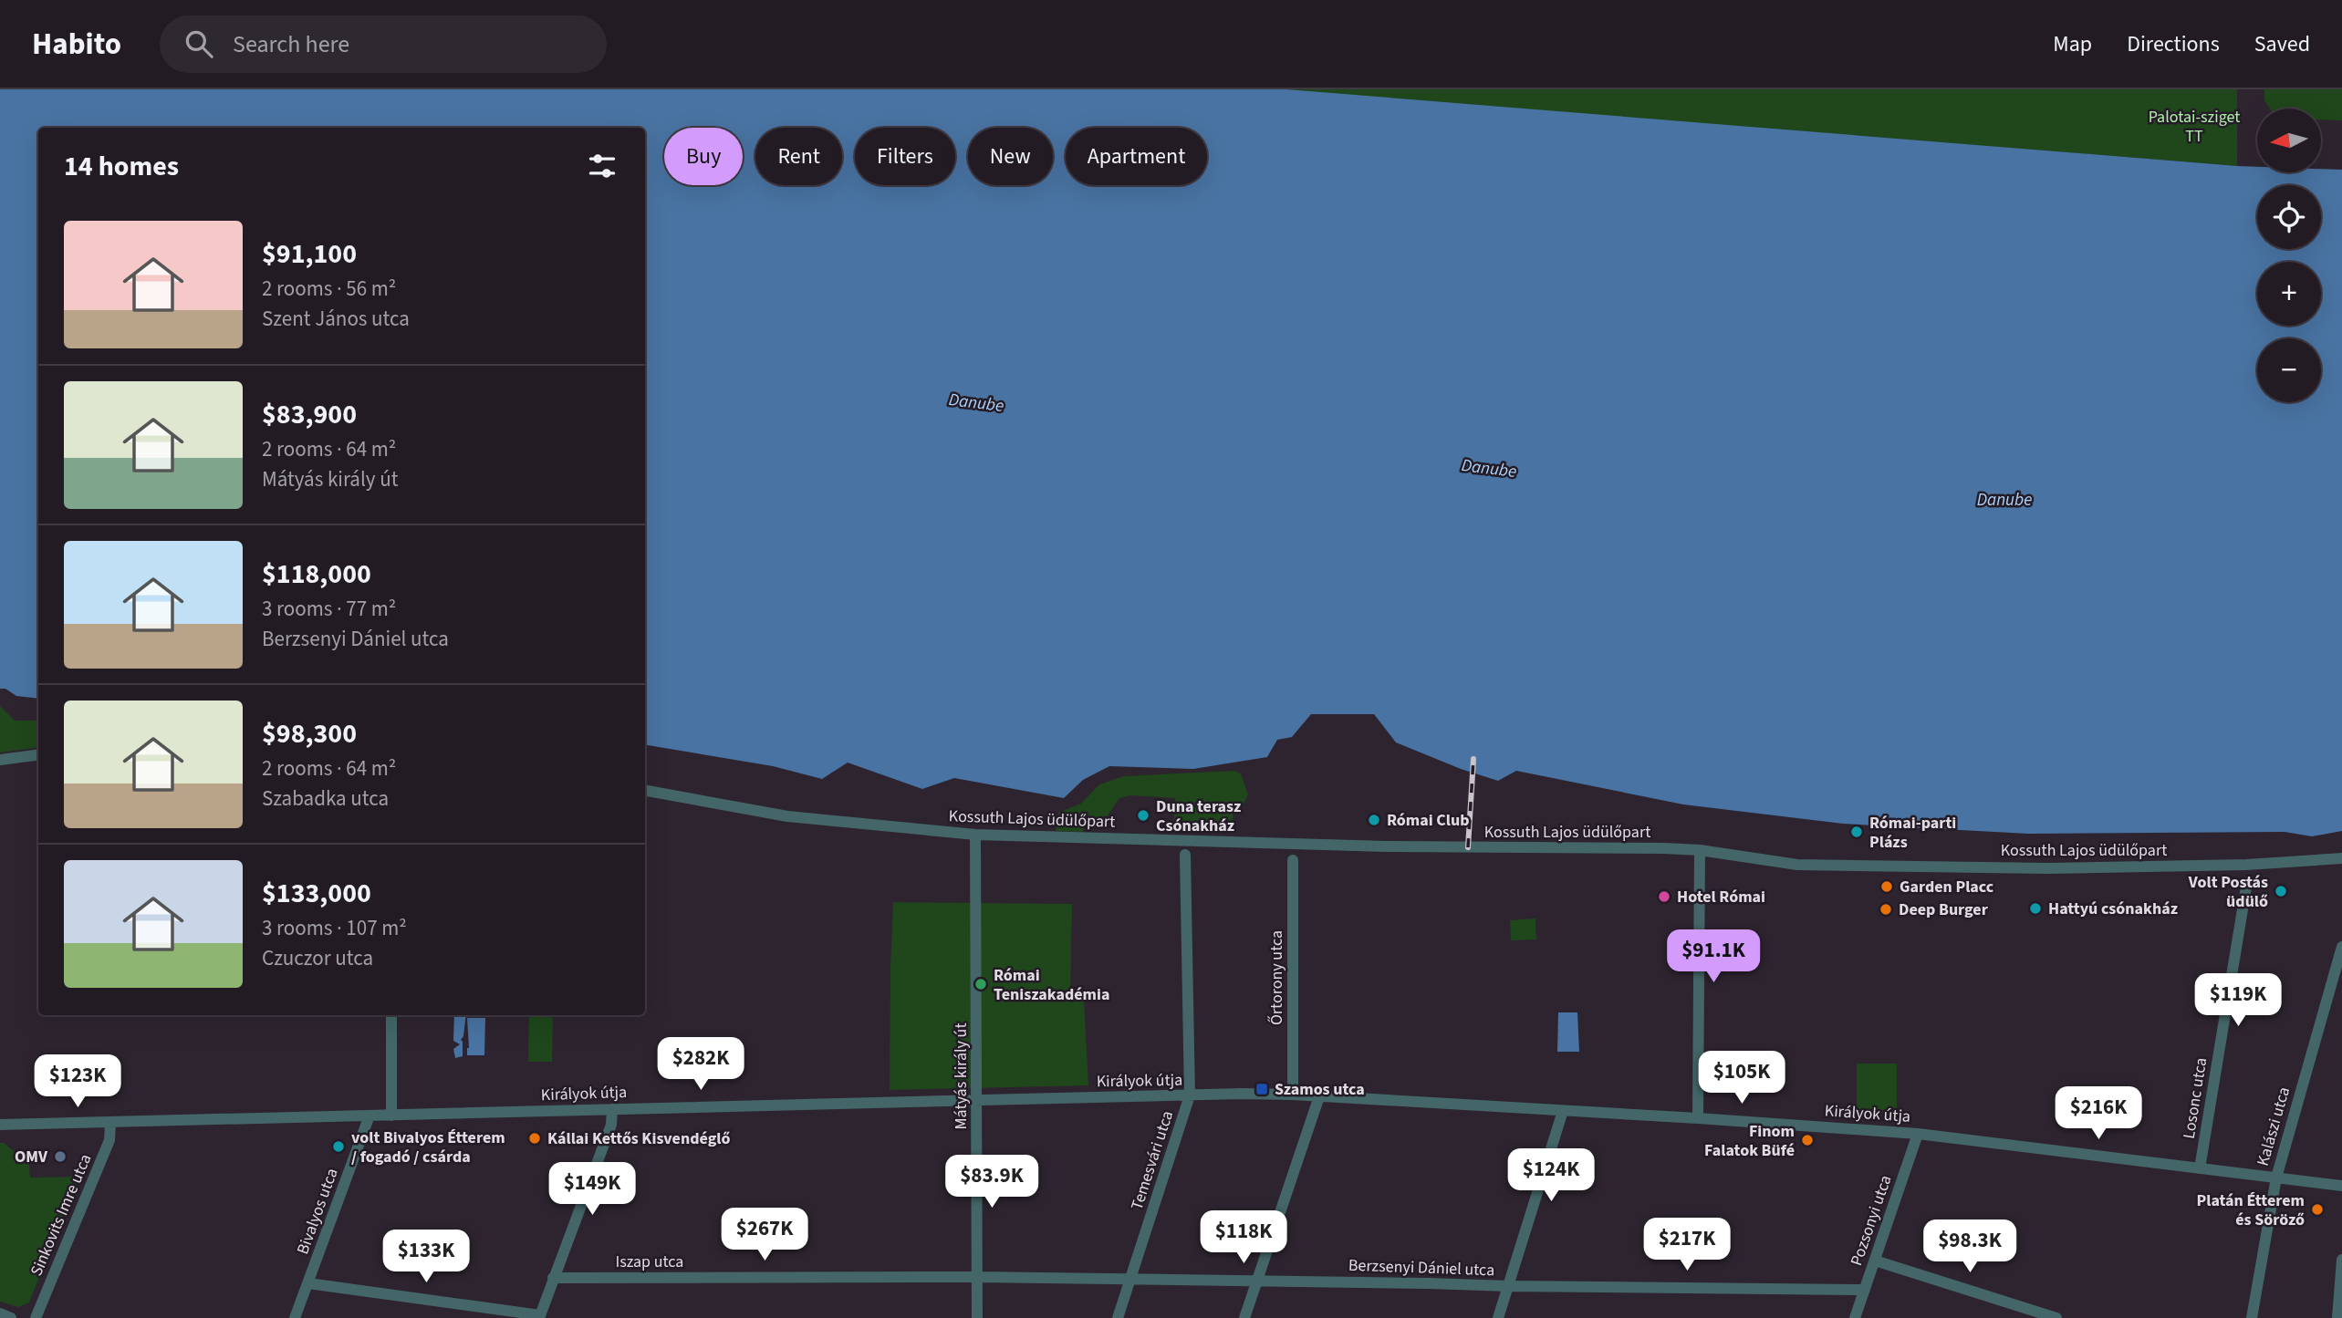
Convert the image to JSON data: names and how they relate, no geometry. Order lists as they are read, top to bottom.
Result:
{
  "streets": {
    "street": [
      "Kossuth Lajos üdülőpart",
      "Őrtorony utca",
      "Mátyás király út",
      "Királyok útja",
      "Losonc utca",
      "Kalászi utca",
      "Temesvári utca",
      "Bivalyos utca",
      "Sinkovits Imre utca",
      "Pozsonyi utca",
      "Iszap utca",
      "Berzsenyi Dániel utca"
    ]
  },
  "crossings": [
    ["Kossuth Lajos üdülőpart", "Mátyás király út"],
    ["Őrtorony utca", "Királyok útja"],
    ["Mátyás király út", "Királyok útja"],
    ["Mátyás király út", "Iszap utca"],
    ["Mátyás király út", "Berzsenyi Dániel utca"],
    ["Királyok útja", "Losonc utca"],
    ["Királyok útja", "Kalászi utca"],
    ["Királyok útja", "Temesvári utca"],
    ["Királyok útja", "Bivalyos utca"],
    ["Királyok útja", "Sinkovits Imre utca"],
    ["Királyok útja", "Pozsonyi utca"],
    ["Temesvári utca", "Berzsenyi Dániel utca"],
    ["Pozsonyi utca", "Berzsenyi Dániel utca"],
    ["Iszap utca", "Berzsenyi Dániel utca"]
  ],
  "water": ["Danube"],
  "parks": ["Palotai-sziget TT"],
  "places": {
    "other": [
      "Duna terasz Csónakház",
      "Római Club",
      "Római-parti Plázs",
      "Garden Placc",
      "Volt Postás üdülő",
      "Hotel Római",
      "Hattyú csónakház",
      "Deep Burger",
      "Római Teniszakadémia",
      "Kállai Kettős Kisvendéglő",
      "Finom Falatok Büfé",
      "volt Bivalyos Étterem / fogadó / csárda",
      "OMV",
      "Platán Étterem és Söröző"
    ],
    "transit": ["Szamos utca"]
  },
  "north": "left",
  "page": {
    "header": "Habito",
    "search": "Search here",
    "nav": ["Map", "Directions", "Saved"],
    "map_buttons": ["+", "−"],
    "chip": [
      "Buy",
      "Rent",
      "Filters",
      "New",
      "Apartment"
    ],
    "heading": "14 homes",
    "list": [
      {
        "name": "$91,100",
        "note": "2 rooms · 56 m² · Szent János utca"
      },
      {
        "name": "$83,900",
        "note": "2 rooms · 64 m² · Mátyás király út"
      },
      {
        "name": "$118,000",
        "note": "3 rooms · 77 m² · Berzsenyi Dániel utca"
      },
      {
        "name": "$98,300",
        "note": "2 rooms · 64 m² · Szabadka utca"
      },
      {
        "name": "$133,000",
        "note": "3 rooms · 107 m² · Czuczor utca"
      }
    ],
    "price": [
      "$91.1K",
      "$119K",
      "$282K",
      "$105K",
      "$123K",
      "$216K",
      "$124K",
      "$83.9K",
      "$149K",
      "$267K",
      "$118K",
      "$217K",
      "$98.3K",
      "$133K"
    ]
  }
}
